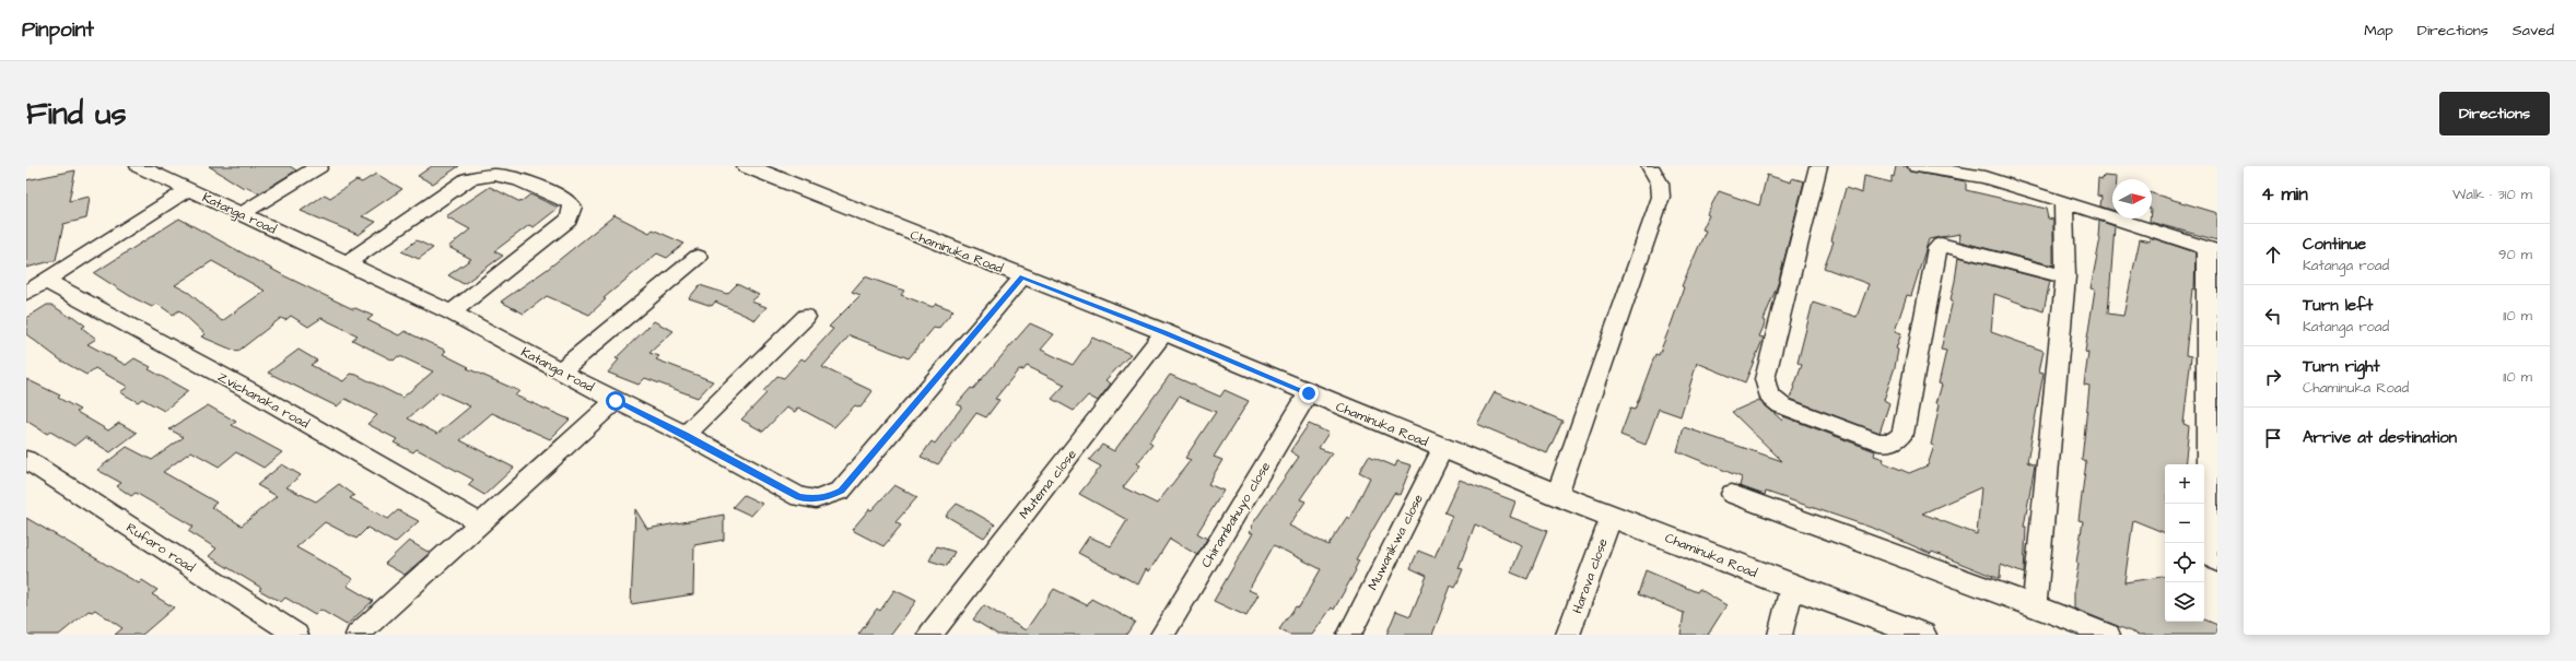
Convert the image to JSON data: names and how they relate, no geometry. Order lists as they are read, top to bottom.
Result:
{
  "streets": {
    "main road": ["Chaminuka Road"],
    "street": [
      "Katanga road",
      "Zvichanaka road",
      "Mutema close",
      "Chirambahuyo close",
      "Muwanikwa close",
      "Rufaro road",
      "Harava close"
    ]
  },
  "crossings": [
    ["Katanga road", "Chaminuka Road"],
    ["Chaminuka Road", "Mutema close"],
    ["Chaminuka Road", "Chirambahuyo close"],
    ["Chaminuka Road", "Muwanikwa close"],
    ["Chaminuka Road", "Harava close"]
  ],
  "north": "right",
  "page": {
    "header": "Pinpoint",
    "nav": ["Map", "Directions", "Saved"],
    "buttons": "Directions",
    "title": "Find us",
    "heading": ["4 min", "Walk · 310 m"],
    "list": [
      ["Continue", "Katanga road", "90 m"],
      ["Turn left", "Katanga road", "110 m"],
      ["Turn right", "Chaminuka Road", "110 m"],
      "Arrive at destination"
    ],
    "map_buttons": ["+", "−"]
  }
}
